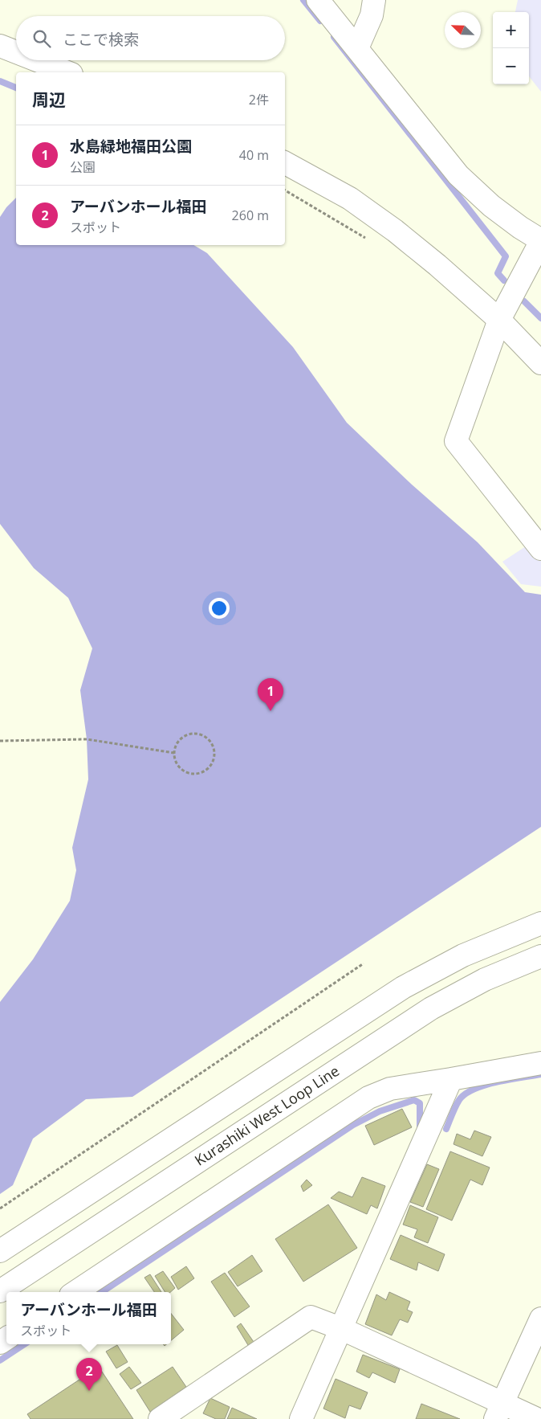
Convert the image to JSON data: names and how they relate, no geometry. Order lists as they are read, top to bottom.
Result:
{
  "streets": {
    "street": ["Kurashiki West Loop Line"]
  },
  "north": "top left",
  "page": {
    "map_buttons": ["+", "−"],
    "search": "ここで検索",
    "heading": ["周辺", "2件"],
    "list": [
      {
        "mark": "1",
        "name": "水島緑地福田公園",
        "note": "公園",
        "value": "40 m"
      },
      {
        "mark": "2",
        "name": "アーバンホール福田",
        "note": "スポット",
        "value": "260 m"
      }
    ],
    "pins": ["1", "2"],
    "popup": ["アーバンホール福田", "スポット"]
  }
}
